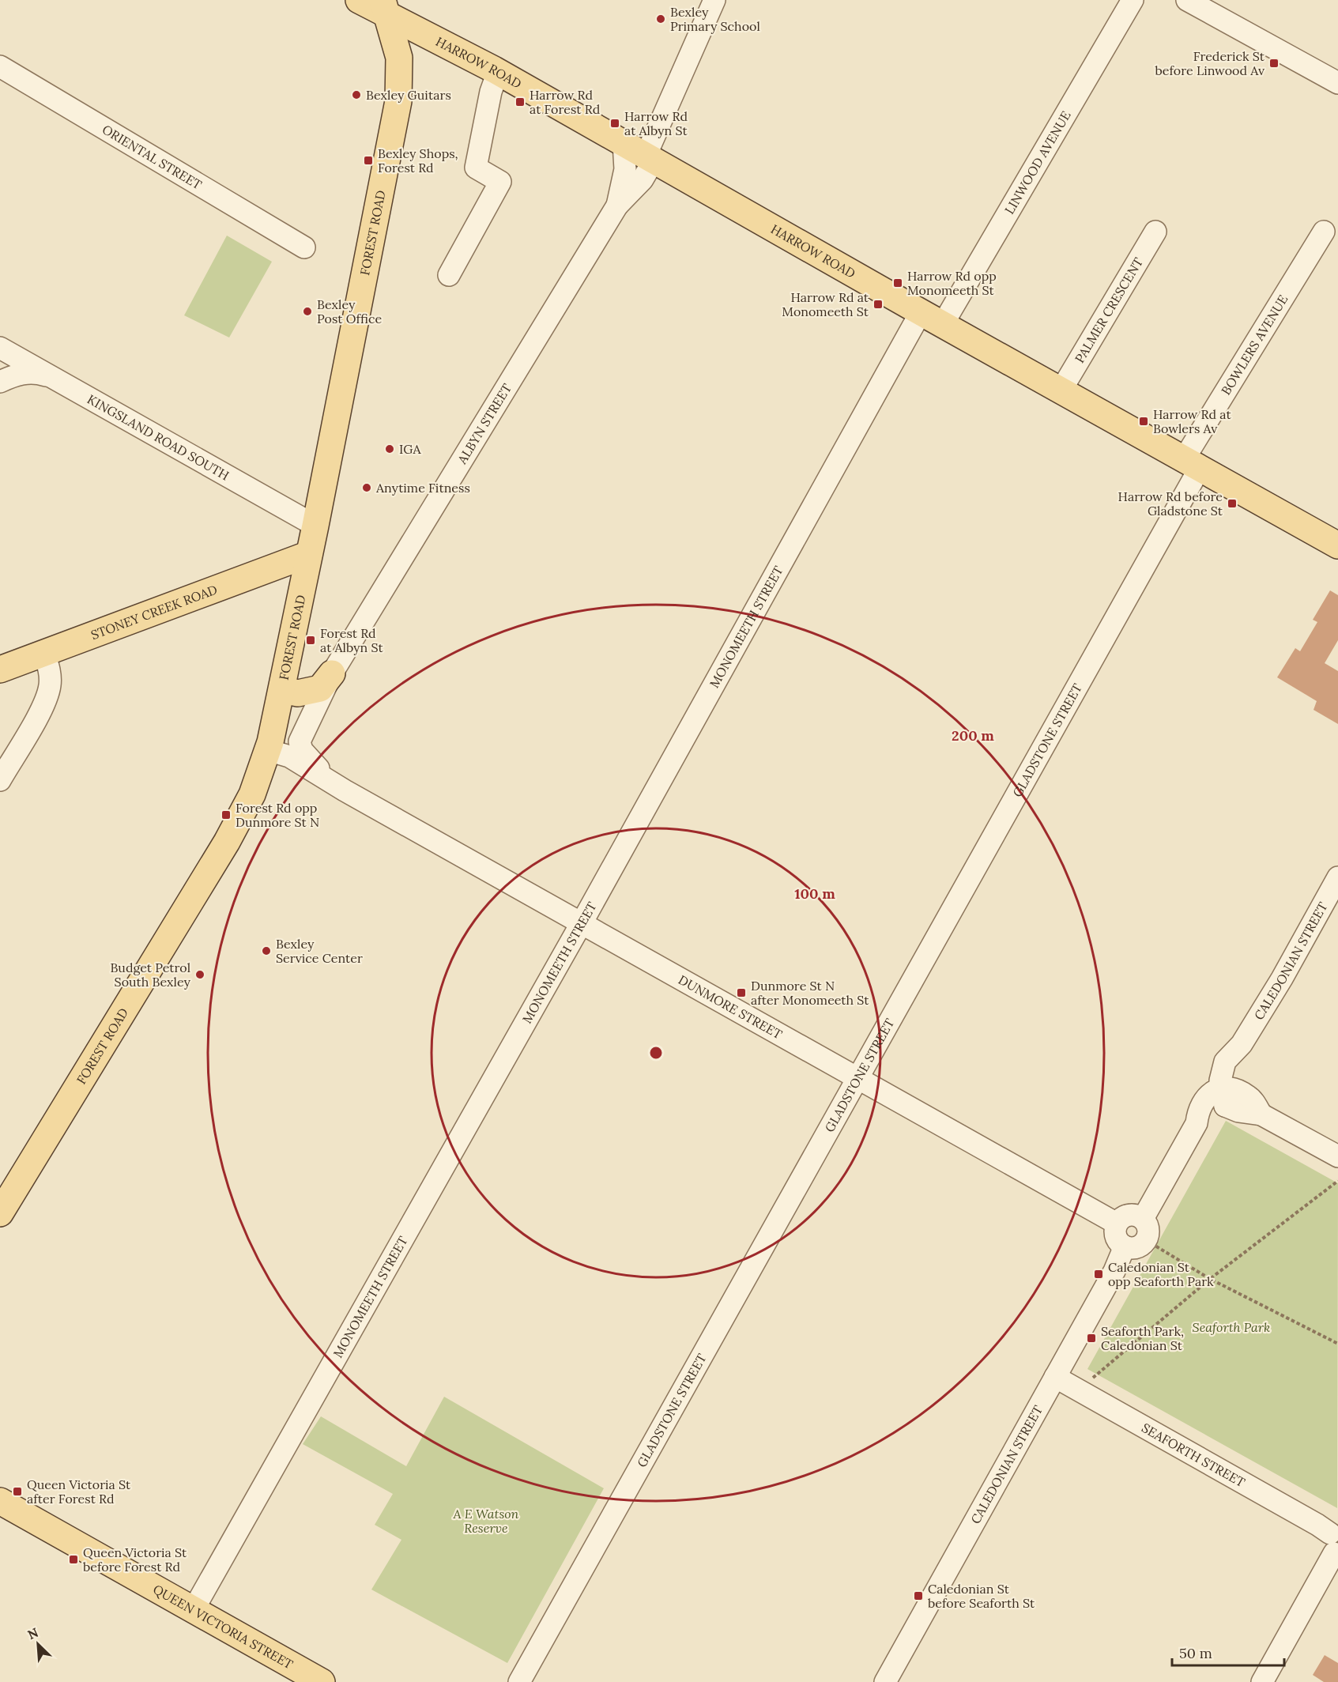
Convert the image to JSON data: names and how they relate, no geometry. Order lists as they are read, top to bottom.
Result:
{
  "streets": {
    "main road": [
      "HARROW ROAD",
      "FOREST ROAD",
      "STONEY CREEK ROAD",
      "QUEEN VICTORIA STREET"
    ],
    "street": [
      "ORIENTAL STREET",
      "LINWOOD AVENUE",
      "PALMER CRESCENT",
      "BOWLERS AVENUE",
      "ALBYN STREET",
      "KINGSLAND ROAD SOUTH",
      "MONOMEETH STREET",
      "GLADSTONE STREET",
      "CALEDONIAN STREET",
      "DUNMORE STREET",
      "SEAFORTH STREET"
    ]
  },
  "crossings": [
    ["HARROW ROAD", "LINWOOD AVENUE"],
    ["HARROW ROAD", "FOREST ROAD"],
    ["HARROW ROAD", "PALMER CRESCENT"],
    ["HARROW ROAD", "BOWLERS AVENUE"],
    ["HARROW ROAD", "ALBYN STREET"],
    ["HARROW ROAD", "MONOMEETH STREET"],
    ["HARROW ROAD", "GLADSTONE STREET"],
    ["FOREST ROAD", "KINGSLAND ROAD SOUTH"],
    ["FOREST ROAD", "STONEY CREEK ROAD"],
    ["FOREST ROAD", "DUNMORE STREET"],
    ["BOWLERS AVENUE", "GLADSTONE STREET"],
    ["ALBYN STREET", "DUNMORE STREET"],
    ["MONOMEETH STREET", "DUNMORE STREET"],
    ["MONOMEETH STREET", "QUEEN VICTORIA STREET"],
    ["GLADSTONE STREET", "DUNMORE STREET"],
    ["CALEDONIAN STREET", "DUNMORE STREET"],
    ["CALEDONIAN STREET", "SEAFORTH STREET"]
  ],
  "parks": ["Seaforth Park", "A E Watson Reserve"],
  "places": {
    "other": [
      "Bexley Primary School",
      "Bexley Guitars",
      "Bexley Post Office",
      "IGA",
      "Anytime Fitness",
      "Bexley Service Center",
      "Budget Petrol South Bexley"
    ],
    "transit": [
      "Frederick St before Linwood Av",
      "Harrow Rd at Forest Rd",
      "Harrow Rd at Albyn St",
      "Bexley Shops, Forest Rd",
      "Harrow Rd opp Monomeeth St",
      "Harrow Rd at Monomeeth St",
      "Harrow Rd at Bowlers Av",
      "Harrow Rd before Gladstone St",
      "Forest Rd at Albyn St",
      "Forest Rd opp Dunmore St N",
      "Dunmore St N after Monomeeth St",
      "Caledonian St opp Seaforth Park",
      "Seaforth Park, Caledonian St",
      "Queen Victoria St after Forest Rd",
      "Queen Victoria St before Forest Rd",
      "Caledonian St before Seaforth St"
    ]
  },
  "scale_bar": "50 m",
  "north": "top left",
  "rings": ["200 m", "100 m"]
}
